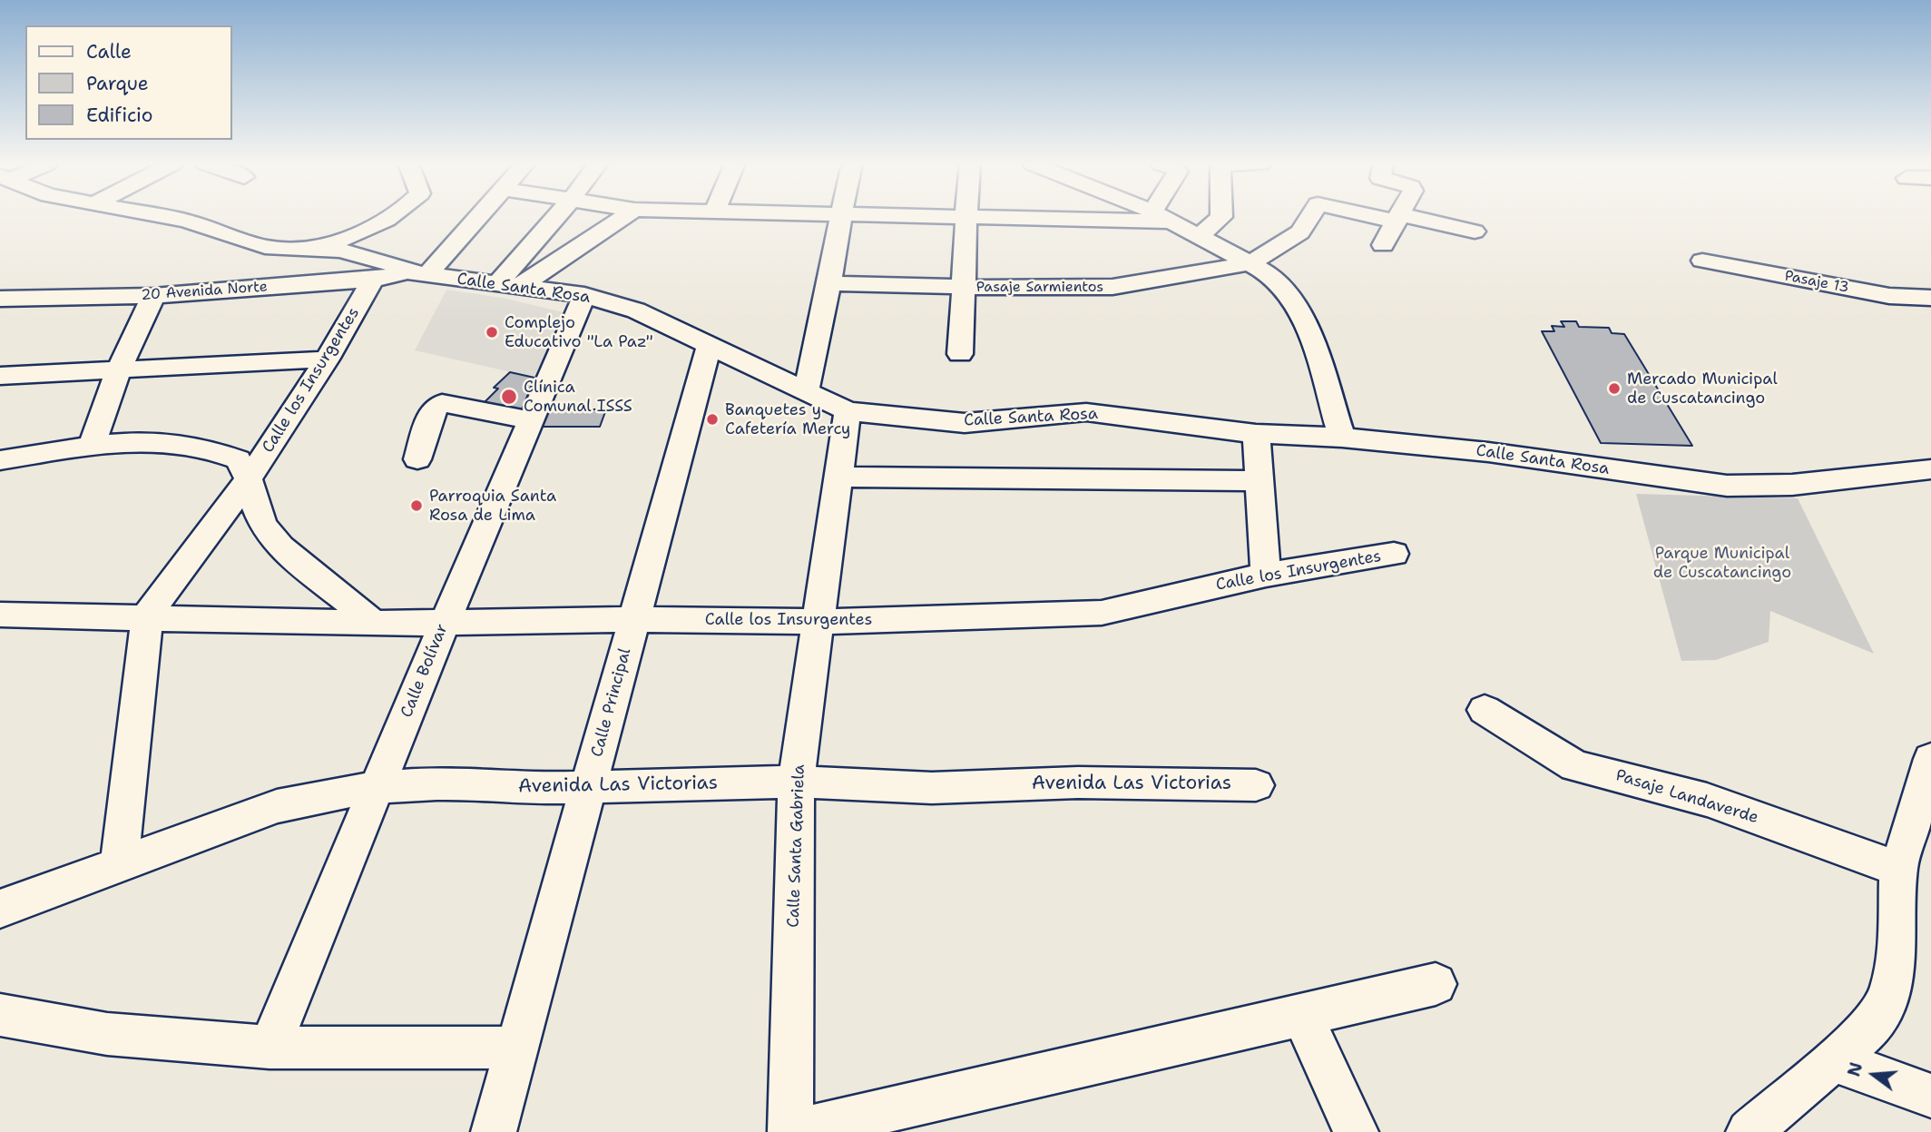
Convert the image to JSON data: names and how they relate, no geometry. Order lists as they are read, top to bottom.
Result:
{
  "streets": {
    "street": [
      "Pasaje 13",
      "Pasaje Sarmientos",
      "Calle Santa Rosa",
      "20 Avenida Norte",
      "Calle los Insurgentes",
      "Calle Bolívar",
      "Calle Principal",
      "Avenida Las Victorias",
      "Pasaje Landaverde",
      "Calle Santa Gabriela"
    ]
  },
  "crossings": [
    ["Calle Santa Rosa", "20 Avenida Norte"],
    ["Calle Santa Rosa", "Calle Bolívar"],
    ["Calle Santa Rosa", "Calle Principal"],
    ["Calle Santa Rosa", "Calle Santa Gabriela"],
    ["20 Avenida Norte", "Calle los Insurgentes"],
    ["Calle los Insurgentes", "Calle Bolívar"],
    ["Calle los Insurgentes", "Calle Principal"],
    ["Calle los Insurgentes", "Calle Santa Gabriela"],
    ["Calle Bolívar", "Avenida Las Victorias"],
    ["Calle Principal", "Avenida Las Victorias"],
    ["Avenida Las Victorias", "Calle Santa Gabriela"]
  ],
  "parks": ["Parque Municipal de Cuscatancingo"],
  "places": [
    "Complejo Educativo \"La Paz\"",
    "Mercado Municipal de Cuscatancingo",
    "Clínica Comunal ISSS",
    "Banquetes y Cafetería Mercy",
    "Parroquia Santa Rosa de Lima"
  ],
  "legend": ["Calle", "Parque", "Edificio"],
  "north": "left"
}
